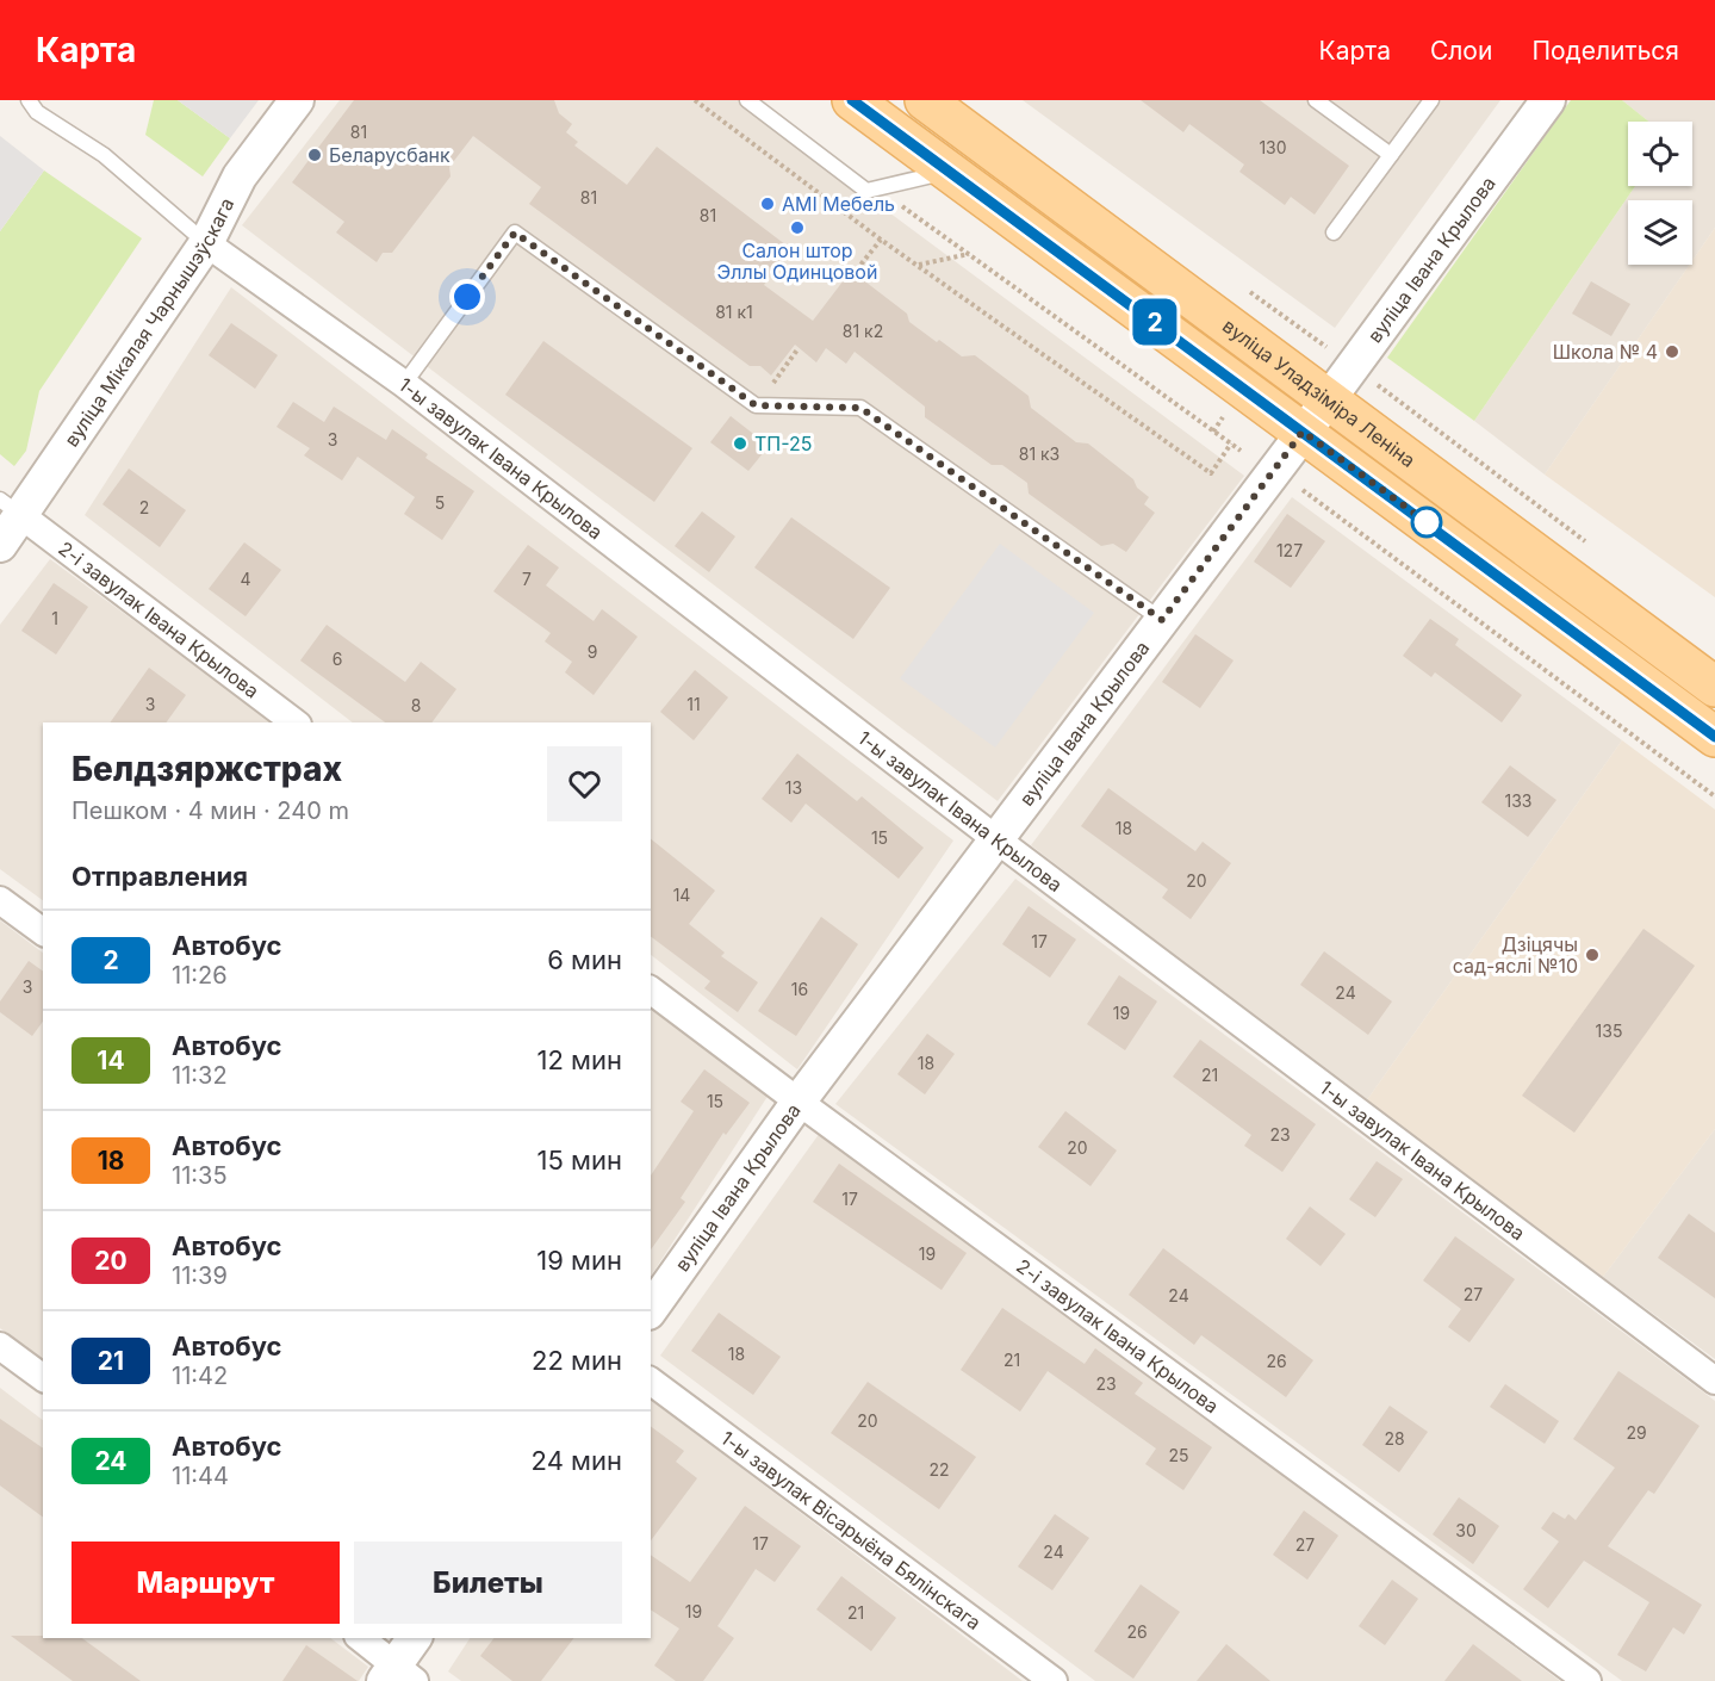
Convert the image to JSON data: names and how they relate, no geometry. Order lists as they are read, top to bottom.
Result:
{
  "streets": {
    "main road": ["вуліца Уладзіміра Леніна"],
    "street": [
      "вуліца Івана Крылова",
      "вуліца Мікалая Чарнышэўскага",
      "1-ы завулак Івана Крылова",
      "2-і завулак Івана Крылова",
      "1-ы завулак Вісарыёна Бялінскага"
    ]
  },
  "crossings": [
    ["вуліца Івана Крылова", "вуліца Уладзіміра Леніна"],
    ["вуліца Івана Крылова", "1-ы завулак Івана Крылова"],
    ["вуліца Івана Крылова", "2-і завулак Івана Крылова"],
    ["вуліца Мікалая Чарнышэўскага", "1-ы завулак Івана Крылова"],
    ["вуліца Мікалая Чарнышэўскага", "2-і завулак Івана Крылова"]
  ],
  "places": [
    "Беларусбанк",
    "AMI Мебель",
    "Салон штор Эллы Одинцовой",
    "Школа № 4",
    "ТП-25",
    "Дзіцячы сад-яслі №10"
  ],
  "lines": ["bus line 2"],
  "house_numbers": [
    "81",
    "130",
    "81",
    "81",
    "81 к1",
    "81 к2",
    "3",
    "81 к3",
    "5",
    "2",
    "127",
    "4",
    "7",
    "1",
    "9",
    "6",
    "3",
    "11",
    "8",
    "13",
    "133",
    "18",
    "15",
    "20",
    "14",
    "17",
    "3",
    "16",
    "24",
    "19",
    "135",
    "18",
    "21",
    "15",
    "23",
    "20",
    "17",
    "19",
    "27",
    "24",
    "18",
    "21",
    "26",
    "23",
    "20",
    "29",
    "28",
    "25",
    "22",
    "30",
    "17",
    "27",
    "24",
    "19",
    "21",
    "26"
  ],
  "page": {
    "header": "Карта",
    "nav": ["Карта", "Слои", "Поделиться"],
    "on_map": "2",
    "heading": [
      ["Белдзяржстрах", "Пешком · 4 мин · 240 m"],
      "Отправления"
    ],
    "list": [
      {
        "mark": "2",
        "name": "Автобус",
        "note": "11:26",
        "value": "6 мин"
      },
      {
        "mark": "14",
        "name": "Автобус",
        "note": "11:32",
        "value": "12 мин"
      },
      {
        "mark": "18",
        "name": "Автобус",
        "note": "11:35",
        "value": "15 мин"
      },
      {
        "mark": "20",
        "name": "Автобус",
        "note": "11:39",
        "value": "19 мин"
      },
      {
        "mark": "21",
        "name": "Автобус",
        "note": "11:42",
        "value": "22 мин"
      },
      {
        "mark": "24",
        "name": "Автобус",
        "note": "11:44",
        "value": "24 мин"
      }
    ],
    "buttons": ["Маршрут", "Билеты"]
  }
}
